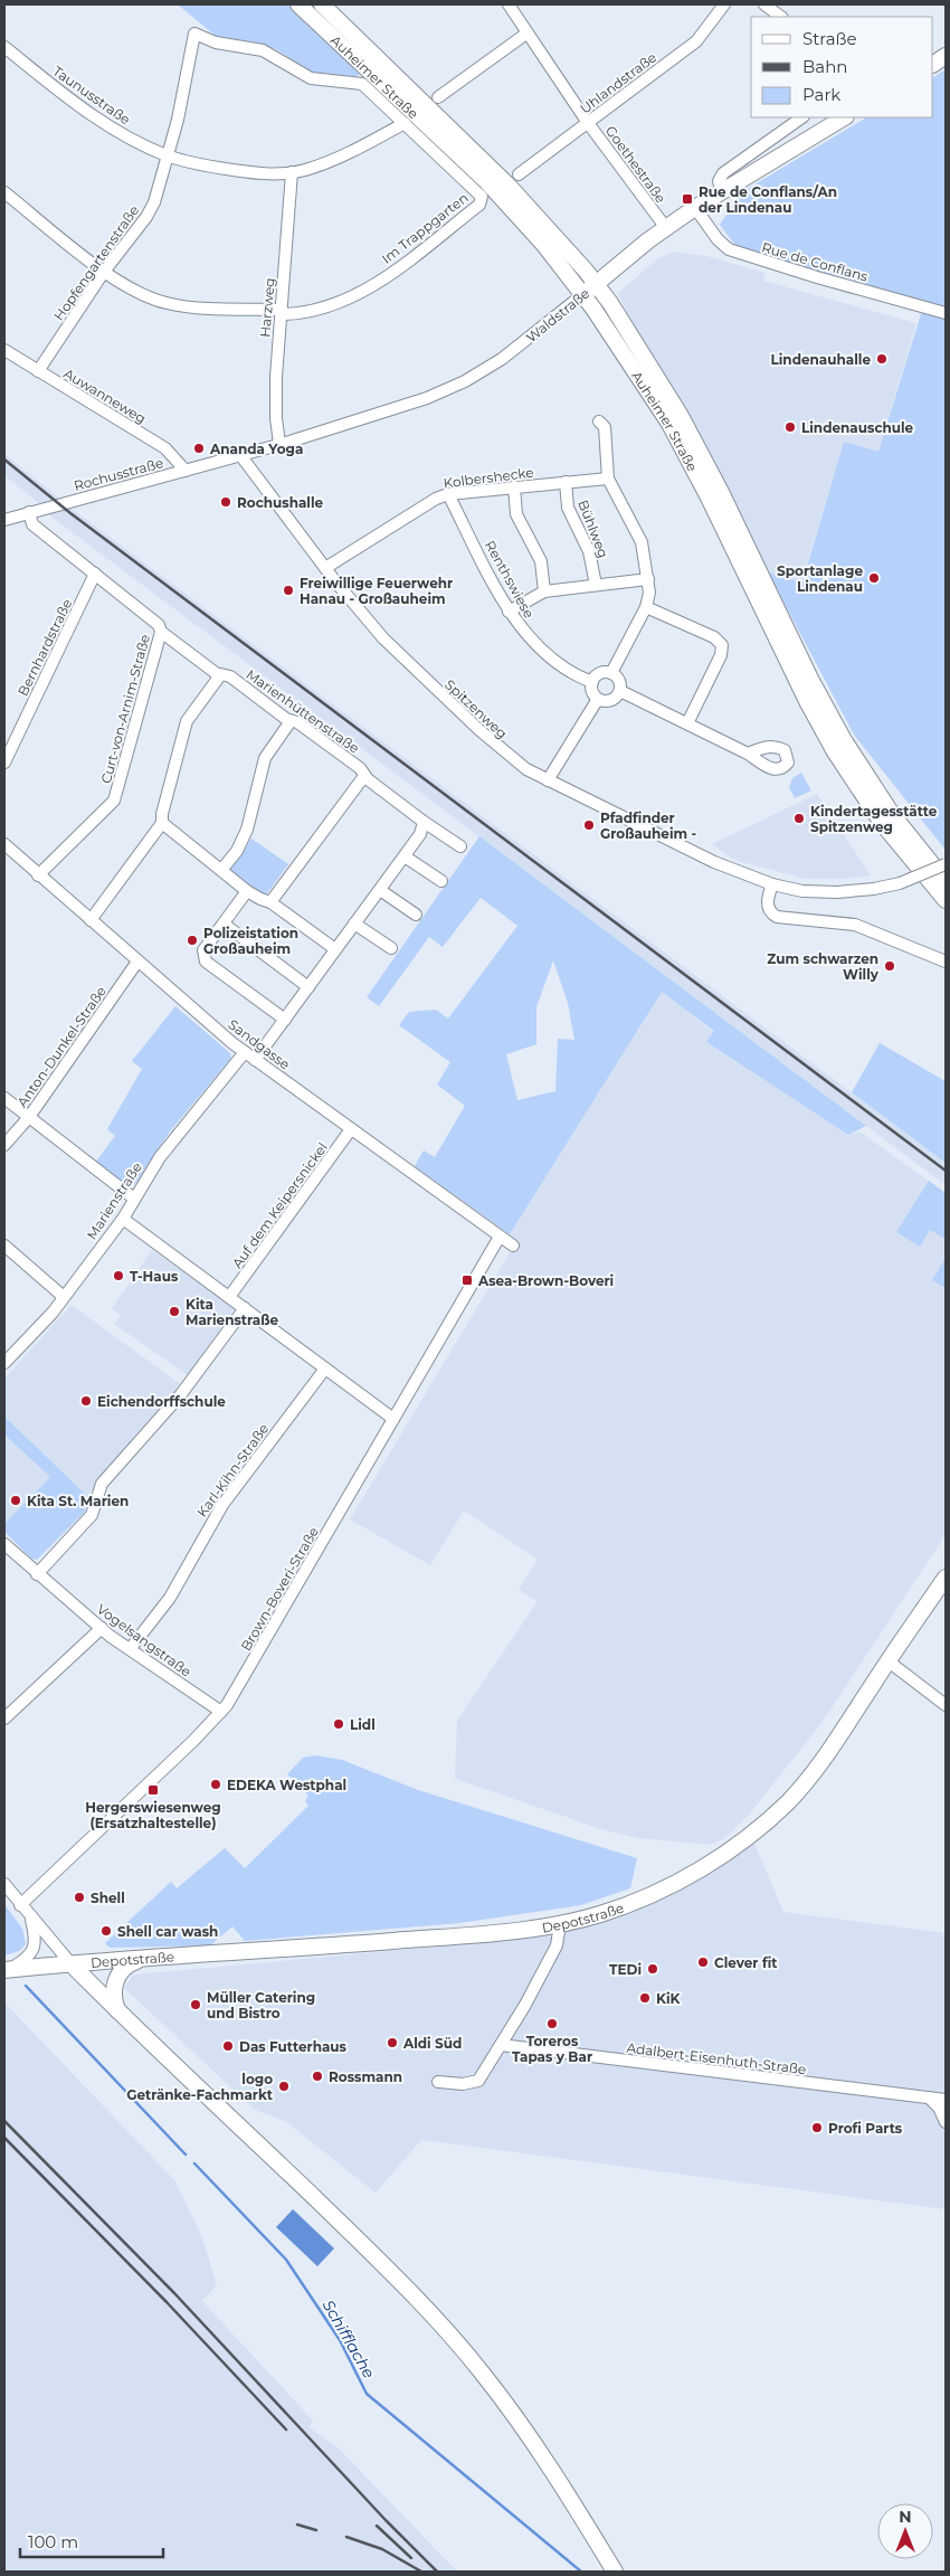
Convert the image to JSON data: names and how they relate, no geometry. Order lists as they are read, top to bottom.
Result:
{
  "streets": {
    "main road": ["Auheimer Straße", "Waldstraße", "Depotstraße"],
    "street": [
      "Uhlandstraße",
      "Taunusstraße",
      "Goethestraße",
      "Im Trappgarten",
      "Rue de Conflans",
      "Hopfengartenstraße",
      "Harzweg",
      "Auwanneweg",
      "Rochusstraße",
      "Kolbershecke",
      "Bühlweg",
      "Renthswiese",
      "Bernhardstraße",
      "Curt-von-Arnim-Straße",
      "Spitzenweg",
      "Marienhüttenstraße",
      "Sandgasse",
      "Anton-Dunkel-Straße",
      "Marienstraße",
      "Auf dem Keipersnickel",
      "Karl-Kihn-Straße",
      "Brown-Boveri-Straße",
      "Vogelsangstraße",
      "Adalbert-Eisenhuth-Straße"
    ]
  },
  "crossings": [
    ["Auheimer Straße", "Waldstraße"],
    ["Uhlandstraße", "Goethestraße"],
    ["Taunusstraße", "Hopfengartenstraße"],
    ["Taunusstraße", "Harzweg"],
    ["Goethestraße", "Waldstraße"],
    ["Im Trappgarten", "Hopfengartenstraße"],
    ["Im Trappgarten", "Harzweg"],
    ["Rue de Conflans", "Waldstraße"],
    ["Hopfengartenstraße", "Auwanneweg"],
    ["Harzweg", "Waldstraße"],
    ["Waldstraße", "Rochusstraße"],
    ["Waldstraße", "Spitzenweg"],
    ["Auwanneweg", "Rochusstraße"],
    ["Rochusstraße", "Curt-von-Arnim-Straße"],
    ["Rochusstraße", "Spitzenweg"],
    ["Kolbershecke", "Bühlweg"],
    ["Kolbershecke", "Renthswiese"],
    ["Kolbershecke", "Spitzenweg"],
    ["Bernhardstraße", "Curt-von-Arnim-Straße"],
    ["Curt-von-Arnim-Straße", "Marienhüttenstraße"],
    ["Curt-von-Arnim-Straße", "Sandgasse"],
    ["Sandgasse", "Anton-Dunkel-Straße"],
    ["Sandgasse", "Marienstraße"],
    ["Sandgasse", "Auf dem Keipersnickel"],
    ["Sandgasse", "Brown-Boveri-Straße"],
    ["Karl-Kihn-Straße", "Vogelsangstraße"],
    ["Brown-Boveri-Straße", "Vogelsangstraße"]
  ],
  "water": ["Schifflache"],
  "places": {
    "transit": ["Rue de Conflans/An der Lindenau", "Asea-Brown-Boveri", "Hergerswiesenweg (Ersatzhaltestelle)"],
    "other": [
      "Lindenauhalle",
      "Lindenauschule",
      "Ananda Yoga",
      "Rochushalle",
      "Sportanlage Lindenau",
      "Freiwillige Feuerwehr Hanau - Großauheim",
      "Kindertagesstätte Spitzenweg",
      "Pfadfinder Großauheim -",
      "Polizeistation Großauheim",
      "Zum schwarzen Willy",
      "T-Haus",
      "Kita Marienstraße",
      "Eichendorffschule",
      "Kita St. Marien",
      "Lidl",
      "EDEKA Westphal",
      "Shell",
      "Shell car wash",
      "Clever fit",
      "TEDi",
      "KiK",
      "Müller Catering und Bistro",
      "Toreros Tapas y Bar",
      "Aldi Süd",
      "Das Futterhaus",
      "Rossmann",
      "logo Getränke-Fachmarkt",
      "Profi Parts"
    ]
  },
  "legend": ["Straße", "Bahn", "Park"],
  "scale_bar": "100 m",
  "north": "top"
}
